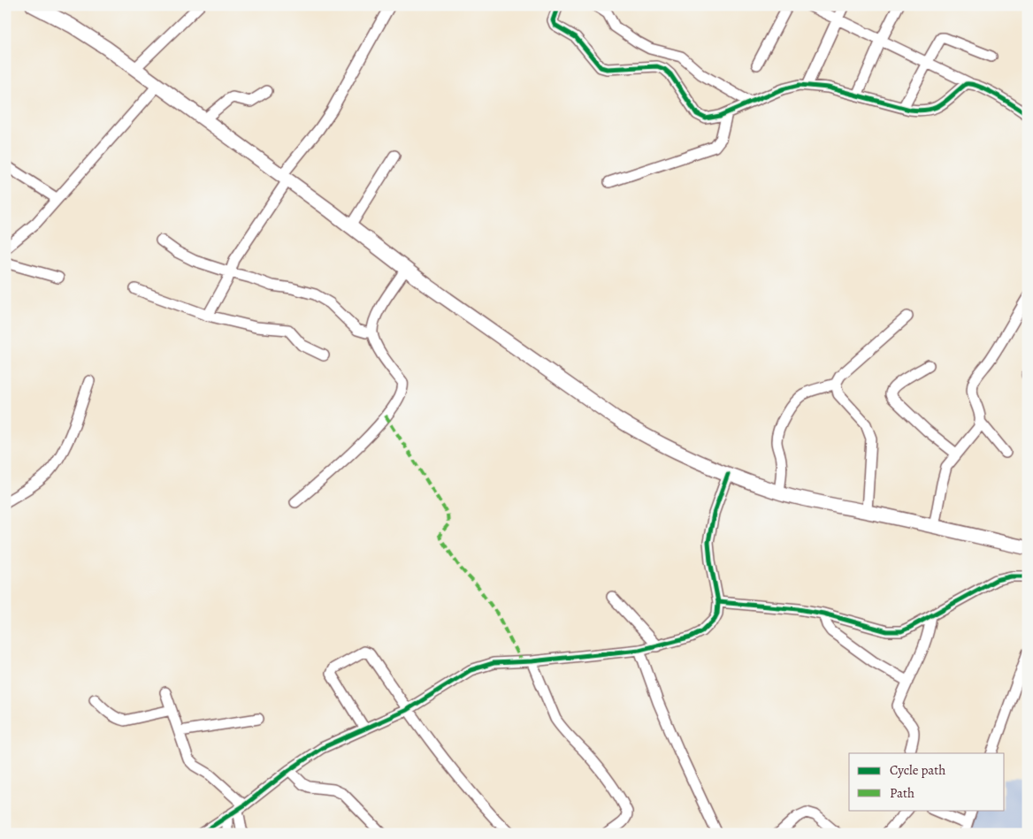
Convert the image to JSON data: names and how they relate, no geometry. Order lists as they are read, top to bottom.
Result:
{
  "legend": ["Cycle path", "Path"]
}
